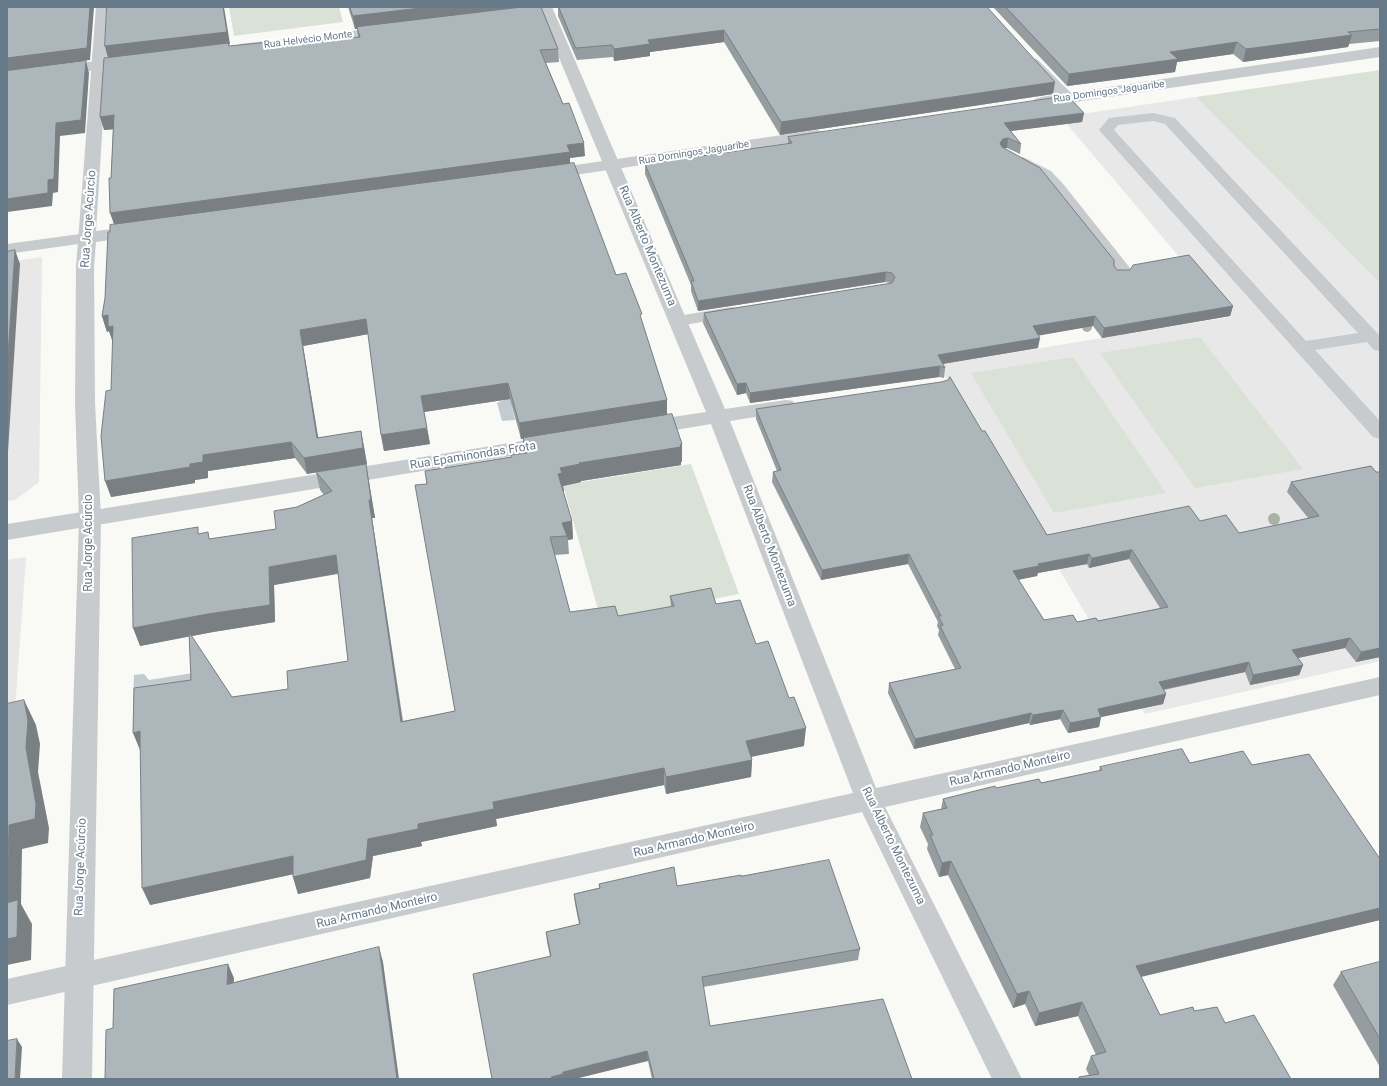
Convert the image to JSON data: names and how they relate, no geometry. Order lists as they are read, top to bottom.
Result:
{
  "streets": {
    "street": [
      "Rua Helvécio Monte",
      "Rua Domingos Jaguaribe",
      "Rua Jorge Acúrcio",
      "Rua Alberto Montezuma",
      "Rua Epaminondas Frota",
      "Rua Armando Monteiro"
    ]
  },
  "crossings": [
    ["Rua Domingos Jaguaribe", "Rua Alberto Montezuma"],
    ["Rua Jorge Acúrcio", "Rua Epaminondas Frota"],
    ["Rua Jorge Acúrcio", "Rua Armando Monteiro"],
    ["Rua Alberto Montezuma", "Rua Armando Monteiro"]
  ]
}
